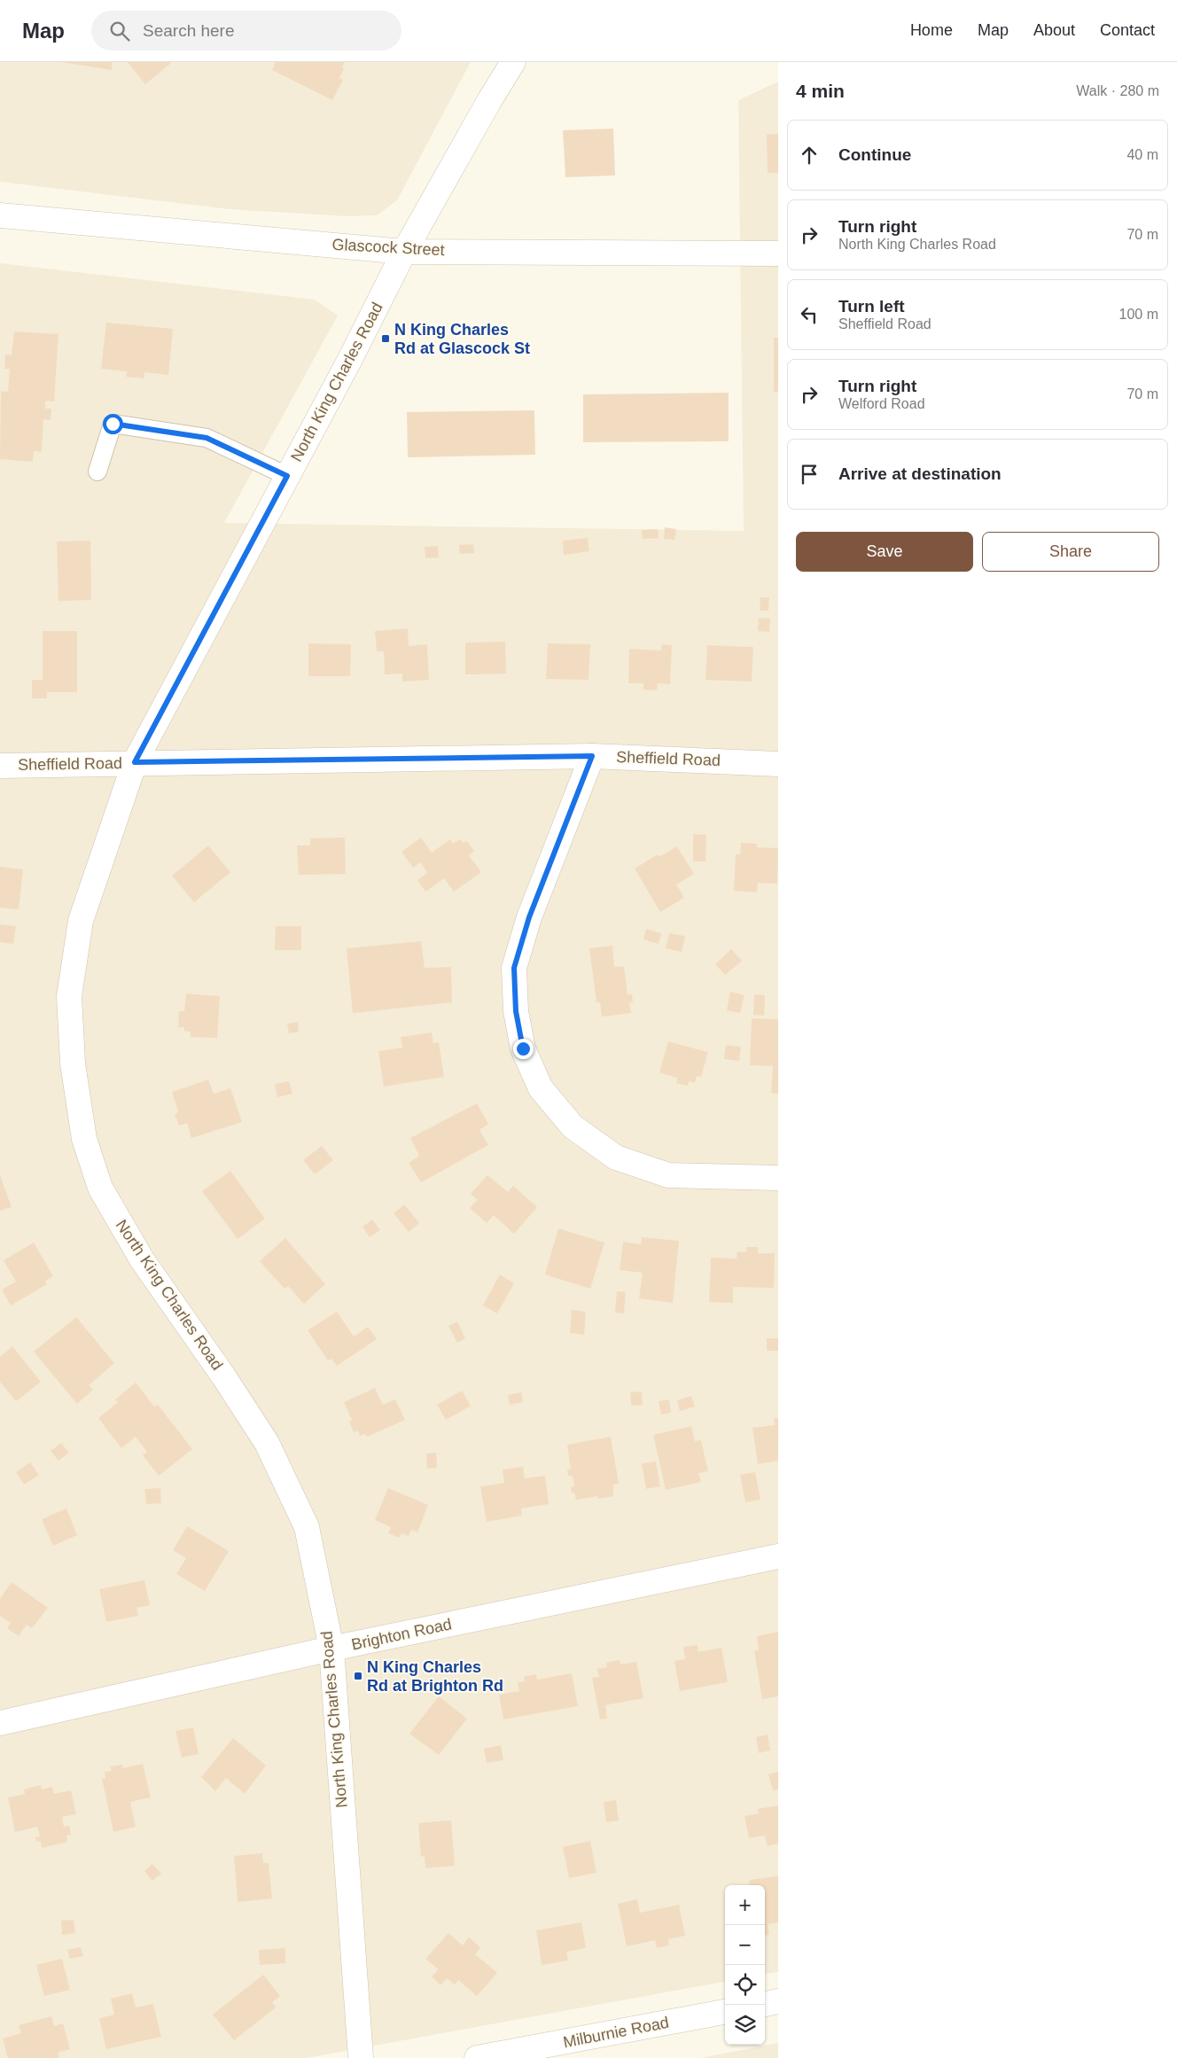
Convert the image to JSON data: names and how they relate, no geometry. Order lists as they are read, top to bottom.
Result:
{
  "streets": {
    "street": [
      "Glascock Street",
      "North King Charles Road",
      "Sheffield Road",
      "Brighton Road",
      "Milburnie Road"
    ]
  },
  "crossings": [
    ["Glascock Street", "North King Charles Road"],
    ["North King Charles Road", "Sheffield Road"],
    ["North King Charles Road", "Brighton Road"]
  ],
  "places": {
    "transit": ["N King Charles Rd at Glascock St", "N King Charles Rd at Brighton Rd"]
  },
  "page": {
    "header": "Map",
    "search": "Search here",
    "nav": [
      "Home",
      "Map",
      "About",
      "Contact"
    ],
    "heading": ["4 min", "Walk · 280 m"],
    "list": [
      ["Continue", "40 m"],
      ["Turn right", "North King Charles Road", "70 m"],
      ["Turn left", "Sheffield Road", "100 m"],
      ["Turn right", "Welford Road", "70 m"],
      "Arrive at destination"
    ],
    "buttons": ["Save", "Share"],
    "map_buttons": ["+", "−"]
  }
}
